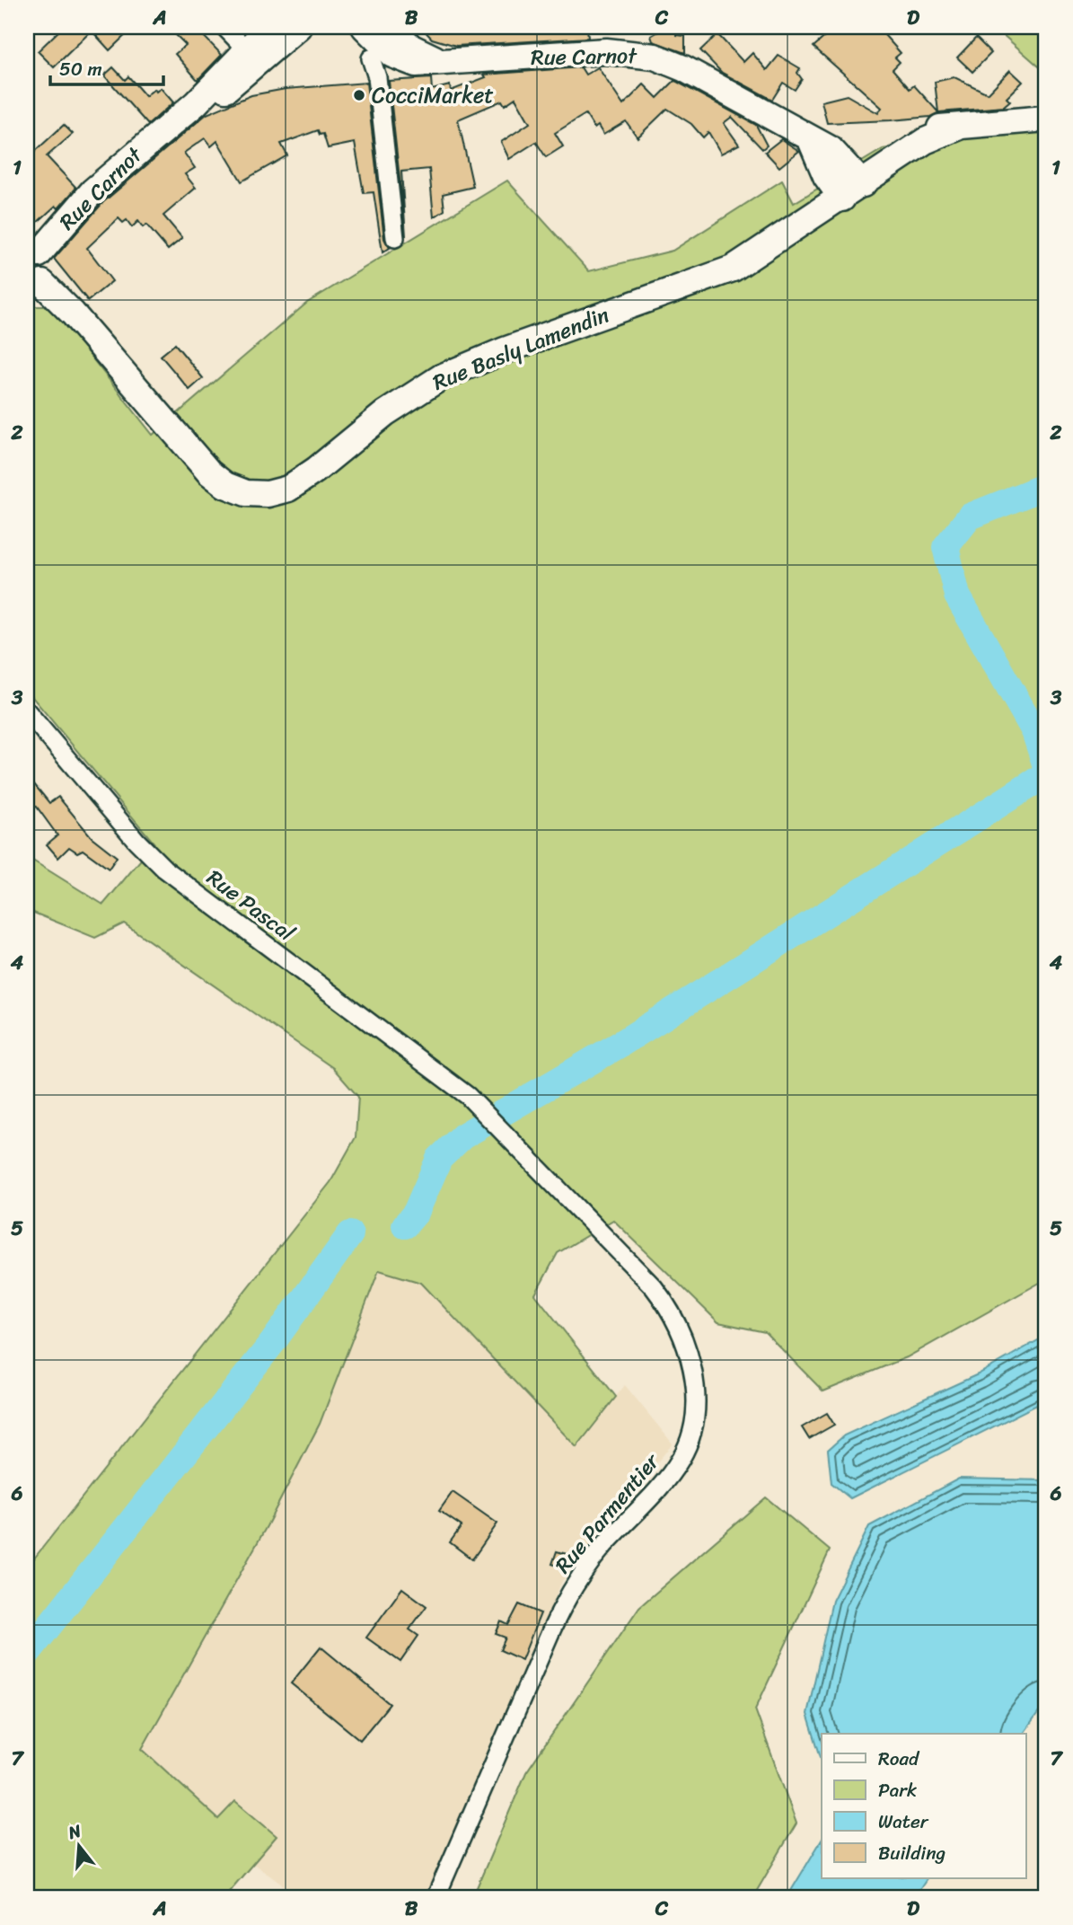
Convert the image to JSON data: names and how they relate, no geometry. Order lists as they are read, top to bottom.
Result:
{
  "streets": {
    "street": [
      "Rue Carnot",
      "Rue Basly Lamendin",
      "Rue Pascal",
      "Rue Parmentier"
    ]
  },
  "crossings": [
    ["Rue Carnot", "Rue Basly Lamendin"],
    ["Rue Pascal", "Rue Parmentier"]
  ],
  "places": ["CocciMarket"],
  "legend": [
    "Road",
    "Park",
    "Water",
    "Building"
  ],
  "scale_bar": "50 m",
  "north": "top",
  "grid": {
    "columns": [
      "A",
      "B",
      "C",
      "D"
    ],
    "rows": [
      "1",
      "2",
      "3",
      "4",
      "5",
      "6",
      "7"
    ]
  }
}
